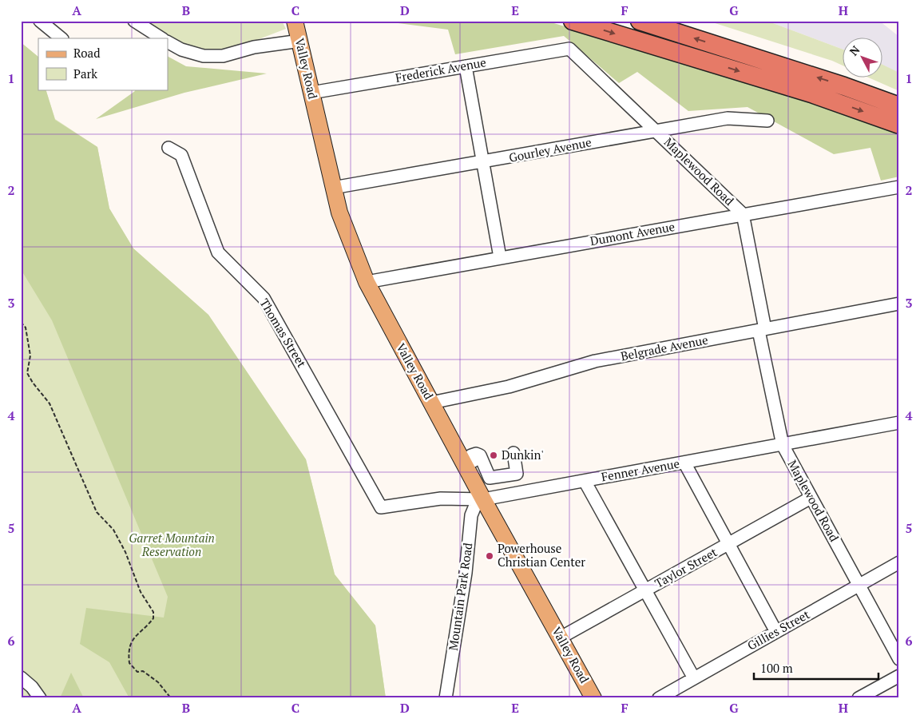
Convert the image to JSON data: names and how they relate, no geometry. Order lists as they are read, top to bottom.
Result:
{
  "streets": {
    "main road": ["Valley Road"],
    "street": [
      "Frederick Avenue",
      "Gourley Avenue",
      "Maplewood Road",
      "Dumont Avenue",
      "Thomas Street",
      "Belgrade Avenue",
      "Fenner Avenue",
      "Taylor Street",
      "Mountain Park Road",
      "Gillies Street"
    ]
  },
  "crossings": [
    ["Valley Road", "Frederick Avenue"],
    ["Valley Road", "Gourley Avenue"],
    ["Valley Road", "Dumont Avenue"],
    ["Valley Road", "Belgrade Avenue"],
    ["Valley Road", "Fenner Avenue"],
    ["Valley Road", "Taylor Street"],
    ["Valley Road", "Mountain Park Road"],
    ["Frederick Avenue", "Maplewood Road"],
    ["Gourley Avenue", "Maplewood Road"],
    ["Maplewood Road", "Dumont Avenue"],
    ["Maplewood Road", "Belgrade Avenue"],
    ["Maplewood Road", "Fenner Avenue"],
    ["Maplewood Road", "Taylor Street"],
    ["Maplewood Road", "Gillies Street"],
    ["Thomas Street", "Fenner Avenue"],
    ["Fenner Avenue", "Mountain Park Road"]
  ],
  "parks": ["Garret Mountain Reservation"],
  "places": ["Dunkin'", "Powerhouse Christian Center"],
  "legend": ["Road", "Park"],
  "scale_bar": "100 m",
  "north": "top left",
  "grid": {
    "columns": [
      "A",
      "B",
      "C",
      "D",
      "E",
      "F",
      "G",
      "H"
    ],
    "rows": [
      "1",
      "2",
      "3",
      "4",
      "5",
      "6"
    ]
  }
}
